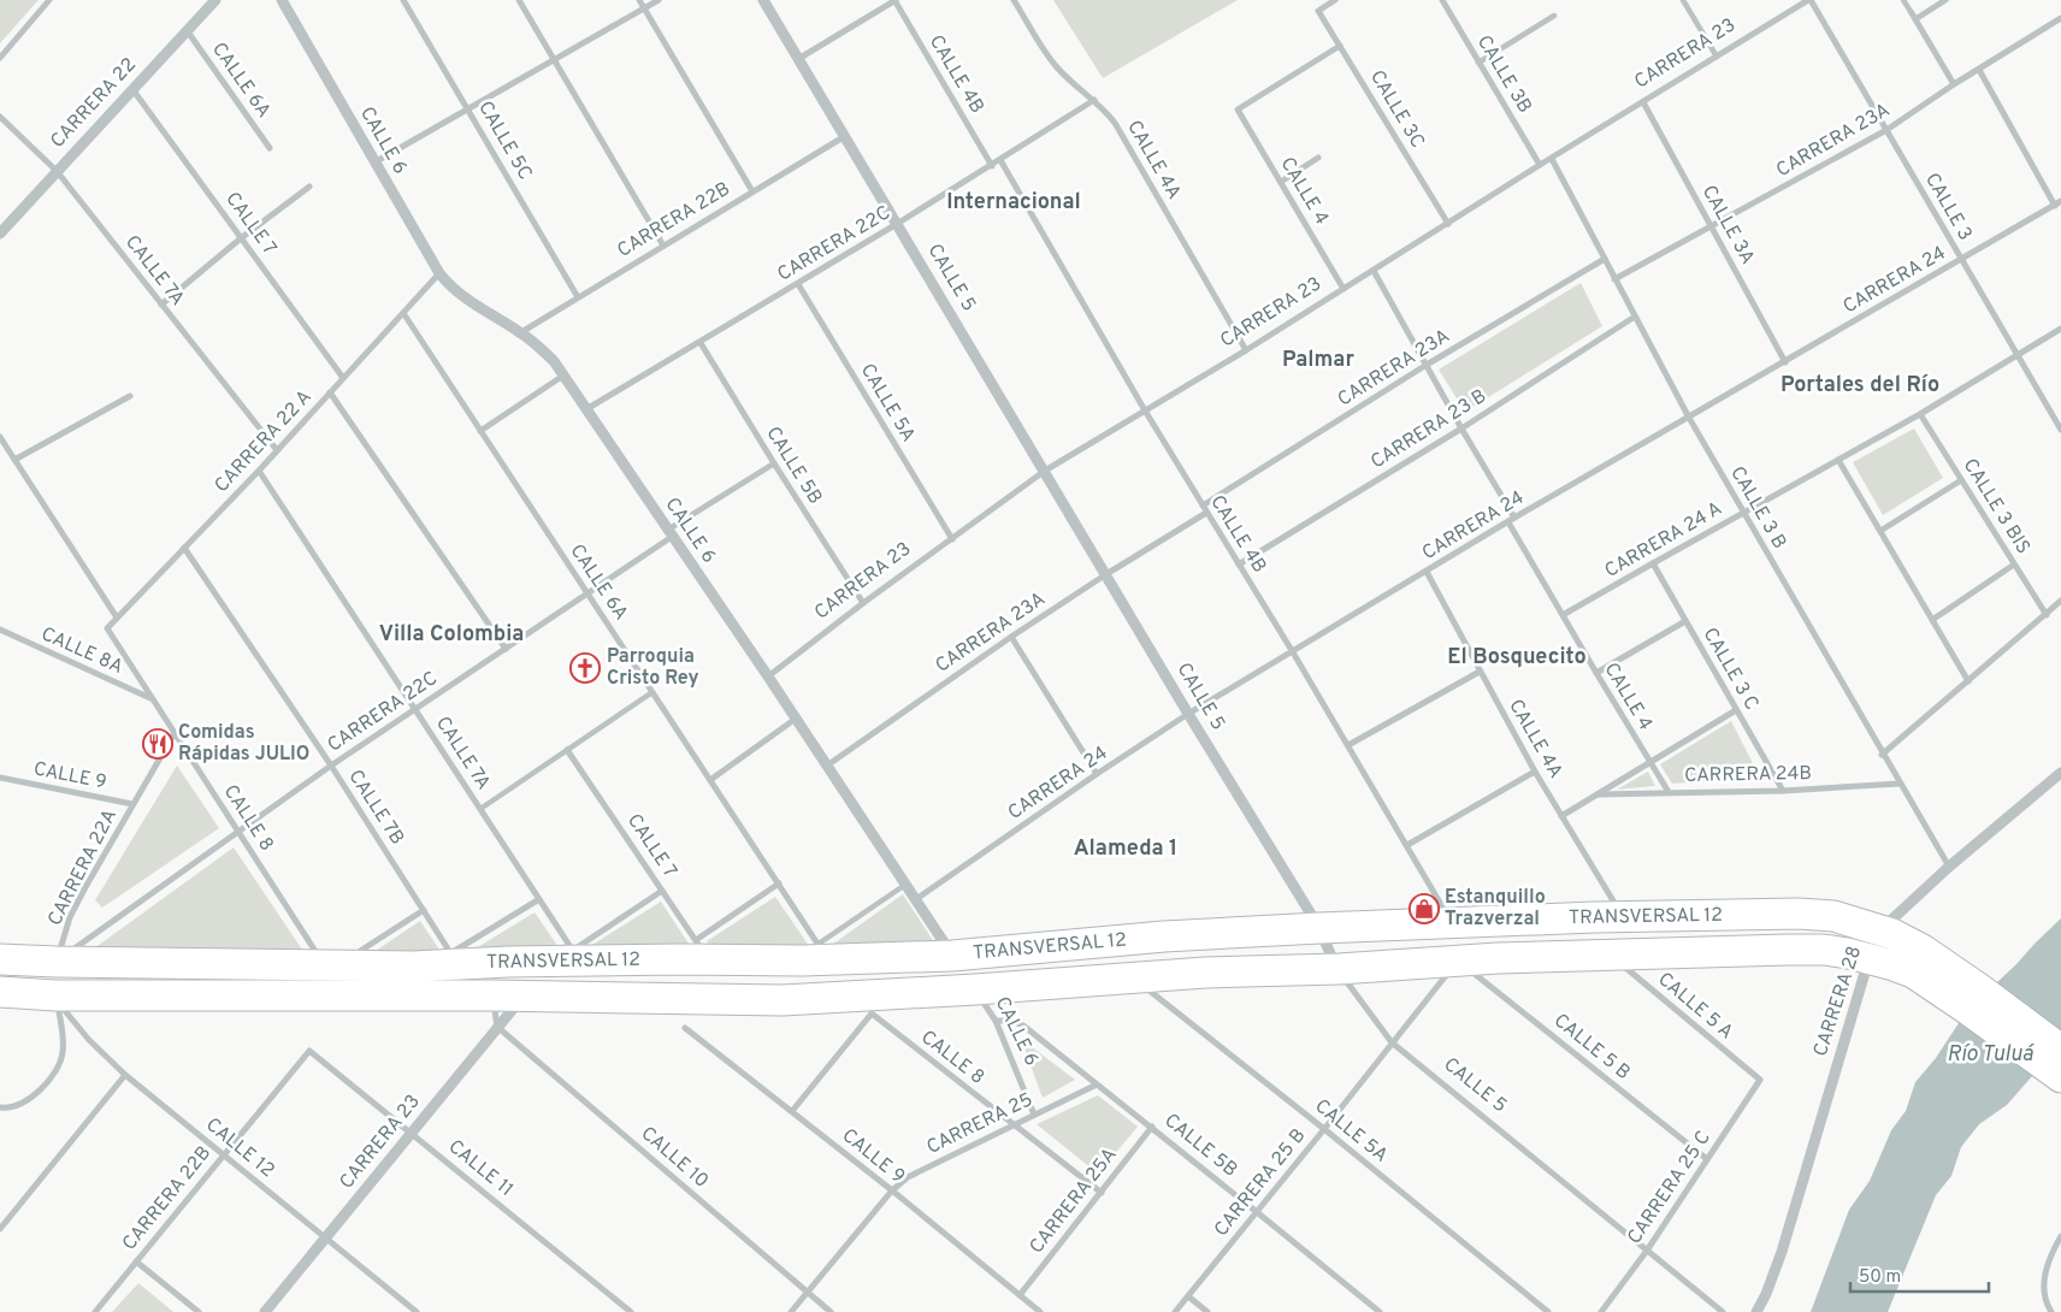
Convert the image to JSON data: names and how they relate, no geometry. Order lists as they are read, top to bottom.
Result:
{
  "streets": {
    "main road": ["TRANSVERSAL 12"],
    "street": [
      "CARRERA 23",
      "CALLE 4B",
      "CALLE 3B",
      "CALLE 6A",
      "CARRERA 22",
      "CALLE 3C",
      "CALLE 6",
      "CALLE 5C",
      "CARRERA 23A",
      "CALLE 4A",
      "CALLE 4",
      "CALLE 3",
      "CARRERA 22B",
      "CALLE 7",
      "CALLE 3A",
      "CARRERA 22C",
      "CALLE 7A",
      "CALLE 5",
      "CARRERA 24",
      "CALLE 5A",
      "CARRERA 23 B",
      "CARRERA 22 A",
      "CALLE 5B",
      "CALLE 3 BIS",
      "CALLE 3 B",
      "CARRERA 24 A",
      "CALLE 8A",
      "CALLE 3 C",
      "CARRERA 24B",
      "CALLE 9",
      "CALLE 7B",
      "CALLE 8",
      "CARRERA 22A",
      "CARRERA 28",
      "CALLE 5 A",
      "CALLE 5 B",
      "CARRERA 25",
      "CALLE 12",
      "CALLE 10",
      "CALLE 11",
      "CARRERA 25 B",
      "CARRERA 25 C",
      "CARRERA 25A"
    ]
  },
  "crossings": [
    ["CARRERA 23", "CALLE 4B"],
    ["CARRERA 23", "CALLE 3B"],
    ["CARRERA 23", "CALLE 3C"],
    ["CARRERA 23", "CALLE 6"],
    ["CARRERA 23", "CALLE 4A"],
    ["CARRERA 23", "CALLE 4"],
    ["CARRERA 23", "CALLE 3"],
    ["CARRERA 23", "CALLE 3A"],
    ["CARRERA 23", "CALLE 5"],
    ["CARRERA 23", "CALLE 5A"],
    ["CARRERA 23", "CALLE 5B"],
    ["CARRERA 23", "CALLE 3 B"],
    ["CARRERA 23", "TRANSVERSAL 12"],
    ["CARRERA 23", "CALLE 12"],
    ["CARRERA 23", "CALLE 10"],
    ["CARRERA 23", "CALLE 11"],
    ["CALLE 4B", "CARRERA 23A"],
    ["CALLE 4B", "CARRERA 22C"],
    ["CALLE 4B", "CARRERA 24"],
    ["CALLE 4B", "CARRERA 23 B"],
    ["CALLE 4B", "TRANSVERSAL 12"],
    ["CALLE 6A", "CARRERA 22"],
    ["CALLE 6A", "CARRERA 22C"],
    ["CALLE 6A", "CARRERA 22 A"],
    ["CALLE 6A", "TRANSVERSAL 12"],
    ["CARRERA 22", "CALLE 7"],
    ["CARRERA 22", "CALLE 7A"],
    ["CALLE 3C", "CALLE 4"],
    ["CALLE 6", "CARRERA 23A"],
    ["CALLE 6", "CARRERA 22B"],
    ["CALLE 6", "CARRERA 22C"],
    ["CALLE 6", "CARRERA 24"],
    ["CALLE 6", "CARRERA 22 A"],
    ["CALLE 6", "CALLE 5B"],
    ["CALLE 6", "TRANSVERSAL 12"],
    ["CALLE 6", "CARRERA 25"],
    ["CALLE 5C", "CARRERA 22B"],
    ["CARRERA 23A", "CALLE 4"],
    ["CARRERA 23A", "CALLE 3"],
    ["CARRERA 23A", "CALLE 3A"],
    ["CARRERA 23A", "CALLE 5"],
    ["CARRERA 23A", "CALLE 3 B"],
    ["CALLE 4A", "CARRERA 22C"],
    ["CALLE 4A", "CARRERA 24"],
    ["CALLE 4A", "TRANSVERSAL 12"],
    ["CALLE 4", "CARRERA 24"],
    ["CALLE 4", "CARRERA 23 B"],
    ["CALLE 4", "CARRERA 24 A"],
    ["CALLE 4", "CARRERA 24B"],
    ["CALLE 3", "CARRERA 24"],
    ["CALLE 3", "CARRERA 24 A"],
    ["CARRERA 22B", "CALLE 5"],
    ["CARRERA 22B", "CALLE 12"],
    ["CARRERA 22B", "CALLE 11"],
    ["CALLE 7", "CARRERA 22 A"],
    ["CALLE 7", "TRANSVERSAL 12"],
    ["CALLE 3A", "CARRERA 24"],
    ["CARRERA 22C", "CALLE 7A"],
    ["CARRERA 22C", "CALLE 5"],
    ["CARRERA 22C", "CALLE 5A"],
    ["CARRERA 22C", "CALLE 5B"],
    ["CARRERA 22C", "CALLE 7B"],
    ["CARRERA 22C", "CALLE 8"],
    ["CARRERA 22C", "CARRERA 22A"],
    ["CARRERA 22C", "TRANSVERSAL 12"],
    ["CARRERA 22C", "CALLE 12"],
    ["CALLE 7A", "CARRERA 22 A"],
    ["CALLE 7A", "TRANSVERSAL 12"],
    ["CALLE 5", "CARRERA 24"],
    ["CALLE 5", "TRANSVERSAL 12"],
    ["CALLE 5", "CARRERA 25 B"],
    ["CALLE 5", "CARRERA 25 C"],
    ["CARRERA 24", "CALLE 3 B"],
    ["CALLE 5A", "TRANSVERSAL 12"],
    ["CALLE 5A", "CARRERA 25 B"],
    ["CARRERA 23 B", "CALLE 3 B"],
    ["CARRERA 22 A", "CALLE 7B"],
    ["CARRERA 22 A", "CALLE 8"],
    ["CALLE 5B", "CARRERA 25"],
    ["CALLE 5B", "CARRERA 25 B"],
    ["CALLE 5B", "CARRERA 25A"],
    ["CALLE 3 BIS", "CARRERA 24 A"],
    ["CALLE 3 B", "CARRERA 24 A"],
    ["CALLE 3 B", "CARRERA 24B"],
    ["CALLE 3 B", "CARRERA 28"],
    ["CARRERA 24 A", "CALLE 3 C"],
    ["CALLE 8A", "CALLE 8"],
    ["CALLE 3 C", "CARRERA 24B"],
    ["CALLE 9", "CALLE 8"],
    ["CALLE 9", "CARRERA 22A"],
    ["CALLE 9", "CARRERA 25"],
    ["CALLE 9", "CARRERA 25A"],
    ["CALLE 7B", "TRANSVERSAL 12"],
    ["CALLE 8", "CARRERA 22A"],
    ["CALLE 8", "TRANSVERSAL 12"],
    ["CALLE 8", "CARRERA 25"],
    ["CALLE 8", "CARRERA 25A"],
    ["CARRERA 22A", "TRANSVERSAL 12"],
    ["CARRERA 22A", "CALLE 12"],
    ["TRANSVERSAL 12", "CARRERA 28"],
    ["TRANSVERSAL 12", "CALLE 5 A"],
    ["TRANSVERSAL 12", "CALLE 5 B"],
    ["TRANSVERSAL 12", "CALLE 12"],
    ["TRANSVERSAL 12", "CARRERA 25 B"],
    ["CALLE 5 A", "CARRERA 25 C"],
    ["CALLE 5 B", "CARRERA 25 B"],
    ["CALLE 5 B", "CARRERA 25 C"],
    ["CARRERA 25", "CALLE 10"]
  ],
  "districts": [
    "Internacional",
    "Palmar",
    "Portales del Río",
    "Villa Colombia",
    "El Bosquecito",
    "Alameda 1"
  ],
  "water": ["Río Tuluá"],
  "places": {
    "church": ["Parroquia Cristo Rey"],
    "restaurant": ["Comidas Rápidas JULIO"],
    "shop": ["Estanquillo Trazverzal"]
  },
  "scale_bar": "50 m"
}
